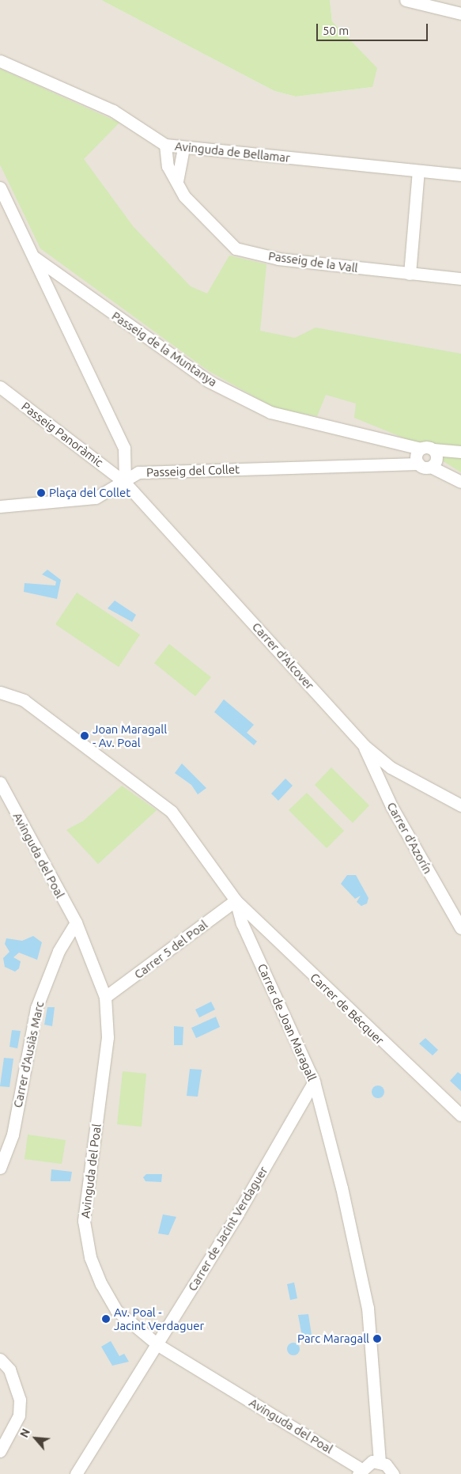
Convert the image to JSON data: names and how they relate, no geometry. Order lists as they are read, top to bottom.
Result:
{
  "streets": {
    "street": [
      "Avinguda de Bellamar",
      "Passeig de la Vall",
      "Passeig de la Muntanya",
      "Passeig Panoràmic",
      "Passeig del Collet",
      "Carrer d'Alcover",
      "Carrer d'Azorín",
      "Avinguda del Poal",
      "Carrer 5 del Poal",
      "Carrer de Bécquer",
      "Carrer de Joan Maragall",
      "Carrer d'Ausiàs Marc",
      "Carrer de Jacint Verdaguer"
    ]
  },
  "crossings": [
    ["Avinguda de Bellamar", "Passeig de la Vall"],
    ["Passeig de la Muntanya", "Passeig del Collet"],
    ["Passeig Panoràmic", "Passeig del Collet"],
    ["Passeig Panoràmic", "Carrer d'Alcover"],
    ["Passeig del Collet", "Carrer d'Alcover"],
    ["Carrer d'Alcover", "Carrer d'Azorín"],
    ["Avinguda del Poal", "Carrer 5 del Poal"],
    ["Avinguda del Poal", "Carrer d'Ausiàs Marc"],
    ["Avinguda del Poal", "Carrer de Jacint Verdaguer"],
    ["Carrer 5 del Poal", "Carrer de Bécquer"],
    ["Carrer 5 del Poal", "Carrer de Joan Maragall"],
    ["Carrer de Bécquer", "Carrer de Joan Maragall"],
    ["Carrer de Joan Maragall", "Carrer de Jacint Verdaguer"]
  ],
  "places": [
    "Plaça del Collet",
    "Joan Maragall - Av. Poal",
    "Av. Poal - Jacint Verdaguer",
    "Parc Maragall"
  ],
  "scale_bar": "50 m",
  "north": "top left"
}
